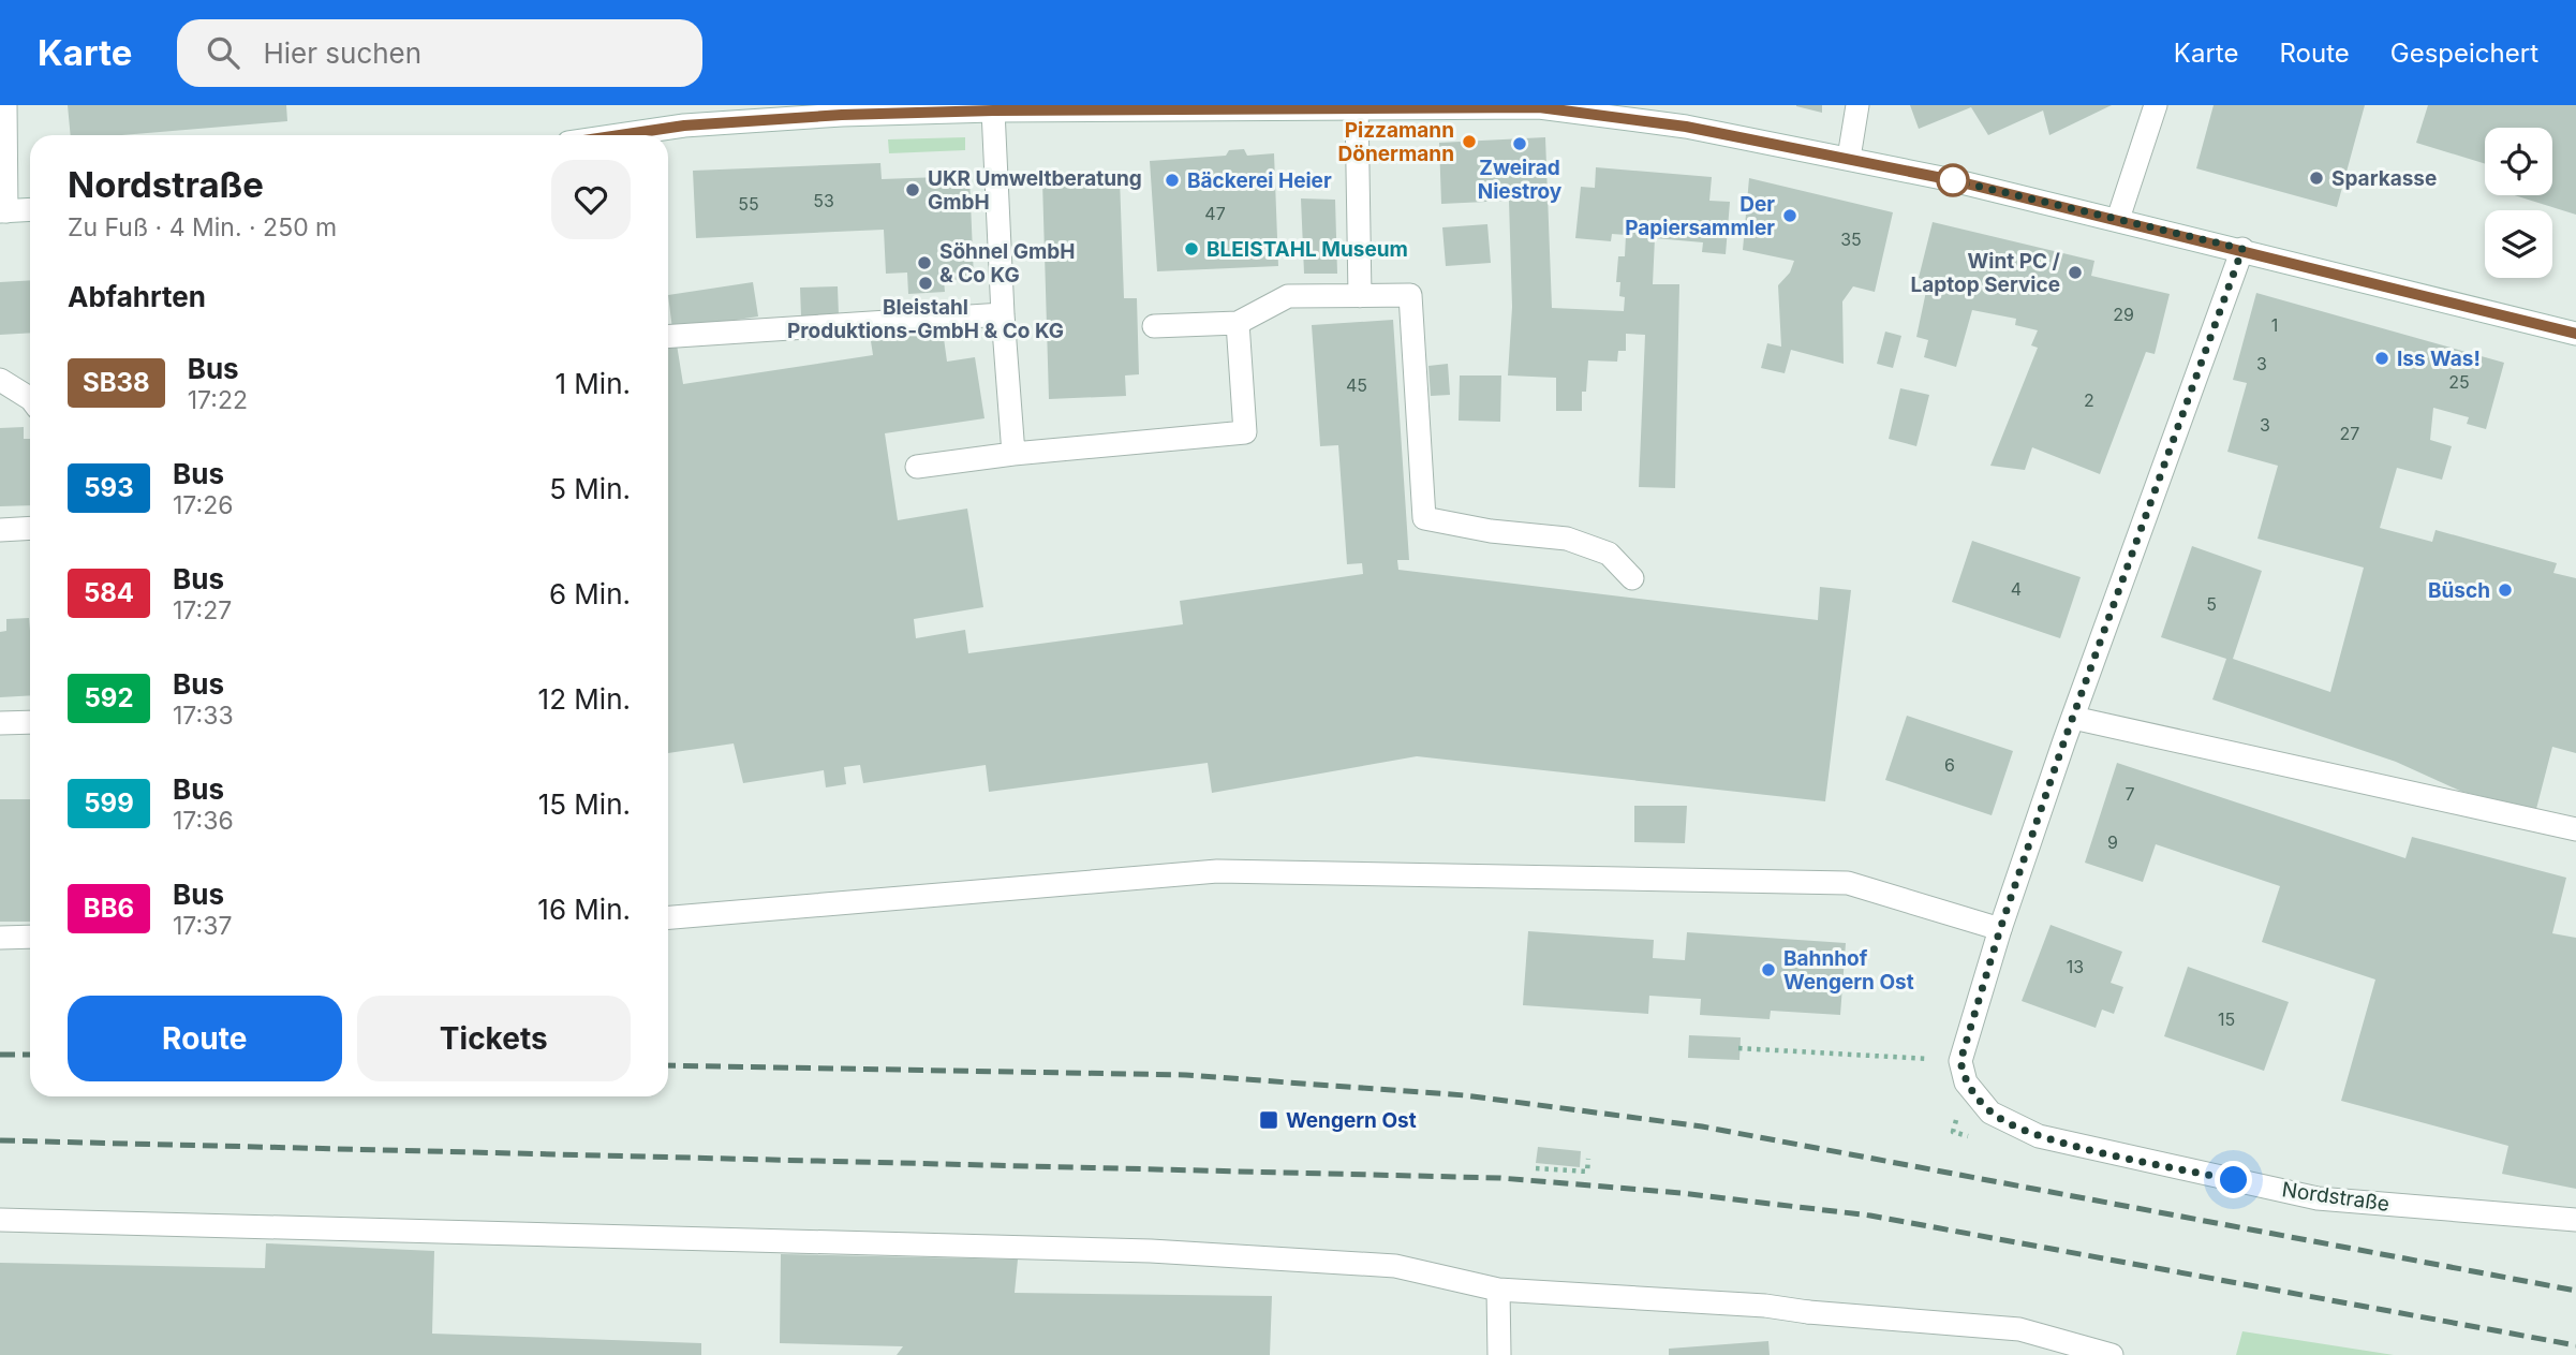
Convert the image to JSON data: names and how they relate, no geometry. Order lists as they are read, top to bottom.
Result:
{
  "streets": {
    "main road": ["Nordstraße"]
  },
  "places": {
    "other": [
      "Pizzamann Dönermann",
      "Zweirad Niestroy",
      "Sparkasse",
      "Bäckerei Heier",
      "UKR Umweltberatung GmbH",
      "Der Papiersammler",
      "BLEISTAHL Museum",
      "Söhnel GmbH & Co KG",
      "Wint PC / Laptop Service",
      "Bleistahl Produktions-GmbH & Co KG",
      "Iss Was!",
      "Büsch",
      "Bahnhof Wengern Ost"
    ],
    "transit": ["Wengern Ost"]
  },
  "lines": ["bus line SB38"],
  "house_numbers": [
    "53",
    "55",
    "47",
    "35",
    "29",
    "1",
    "3",
    "25",
    "45",
    "2",
    "3",
    "27",
    "4",
    "5",
    "6",
    "7",
    "9",
    "13",
    "15"
  ],
  "page": {
    "header": "Karte",
    "search": "Hier suchen",
    "nav": ["Karte", "Route", "Gespeichert"],
    "heading": [
      ["Nordstraße", "Zu Fuß · 4 Min. · 250 m"],
      "Abfahrten"
    ],
    "list": [
      {
        "mark": "SB38",
        "name": "Bus",
        "note": "17:22",
        "value": "1 Min."
      },
      {
        "mark": "593",
        "name": "Bus",
        "note": "17:26",
        "value": "5 Min."
      },
      {
        "mark": "584",
        "name": "Bus",
        "note": "17:27",
        "value": "6 Min."
      },
      {
        "mark": "592",
        "name": "Bus",
        "note": "17:33",
        "value": "12 Min."
      },
      {
        "mark": "599",
        "name": "Bus",
        "note": "17:36",
        "value": "15 Min."
      },
      {
        "mark": "BB6",
        "name": "Bus",
        "note": "17:37",
        "value": "16 Min."
      }
    ],
    "buttons": ["Route", "Tickets"]
  }
}
